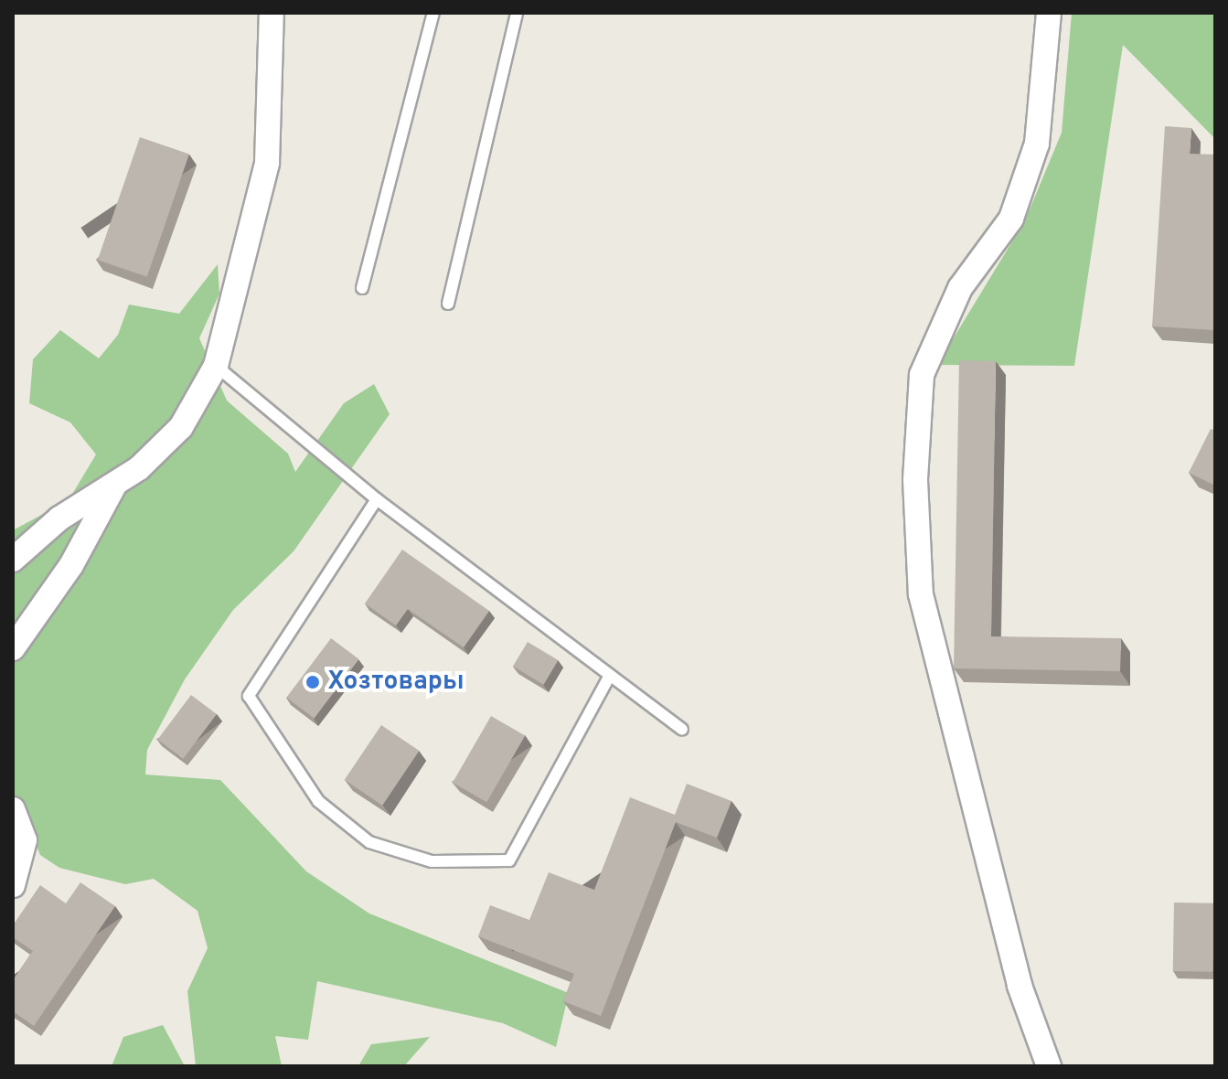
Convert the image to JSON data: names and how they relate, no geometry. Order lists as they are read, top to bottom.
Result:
{
  "places": ["Хозтовары"]
}
